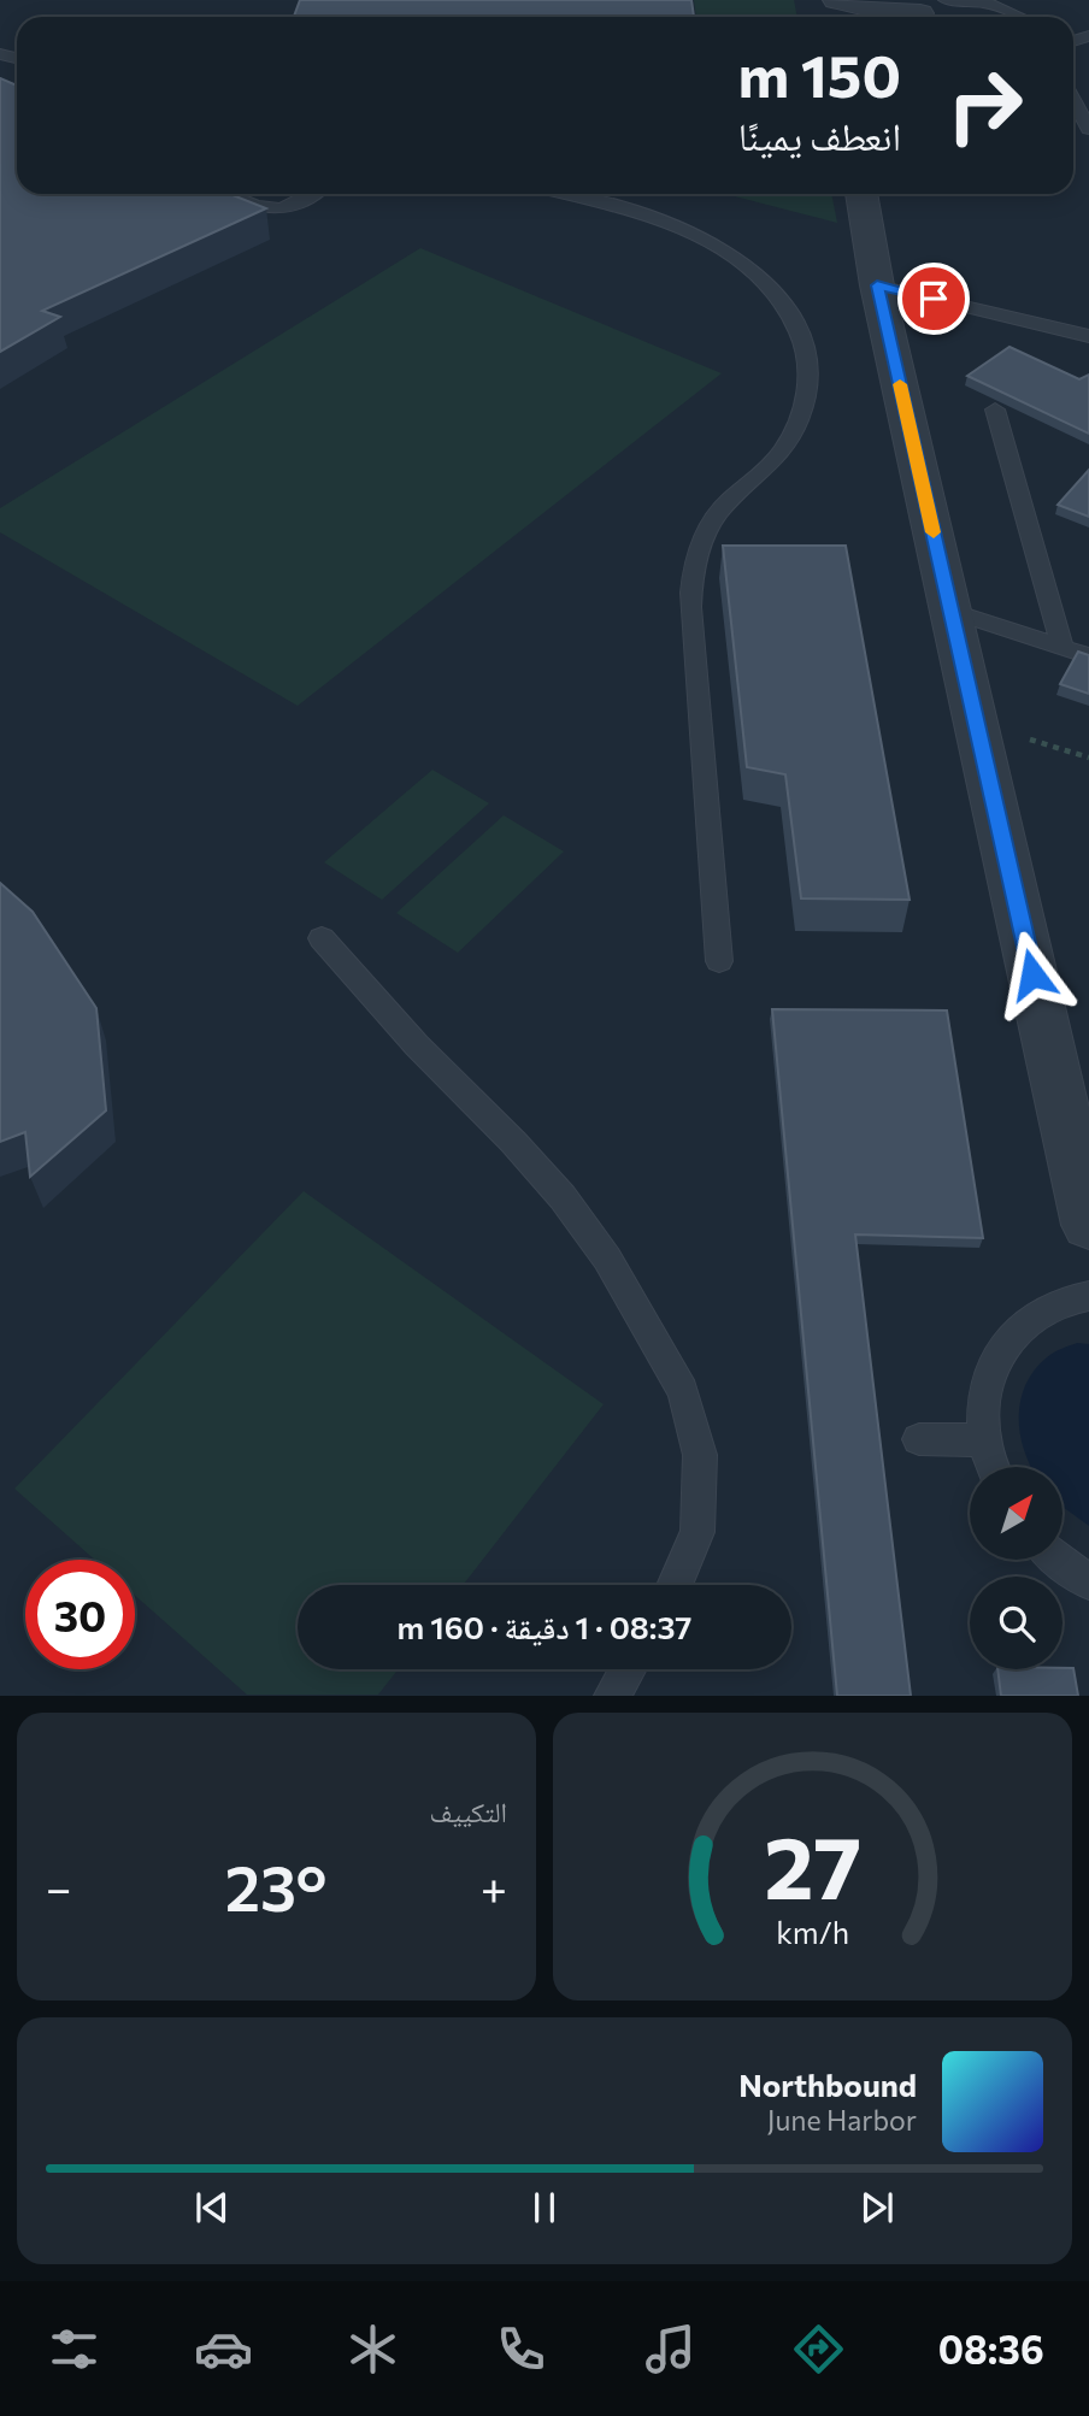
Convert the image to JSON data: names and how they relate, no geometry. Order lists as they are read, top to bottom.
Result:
{
  "north": "top right",
  "page": {
    "turn": ["150 m", "انعطف يمينًا"],
    "limit": "30",
    "trip": "08:37 · 1 دقيقة · 160 m",
    "tile": "التكييف",
    "heat": ["−", "23°", "+"],
    "song": ["Northbound", "June Harbor"],
    "tabs": "08:36",
    "gauge": ["27", "km/h"]
  }
}
